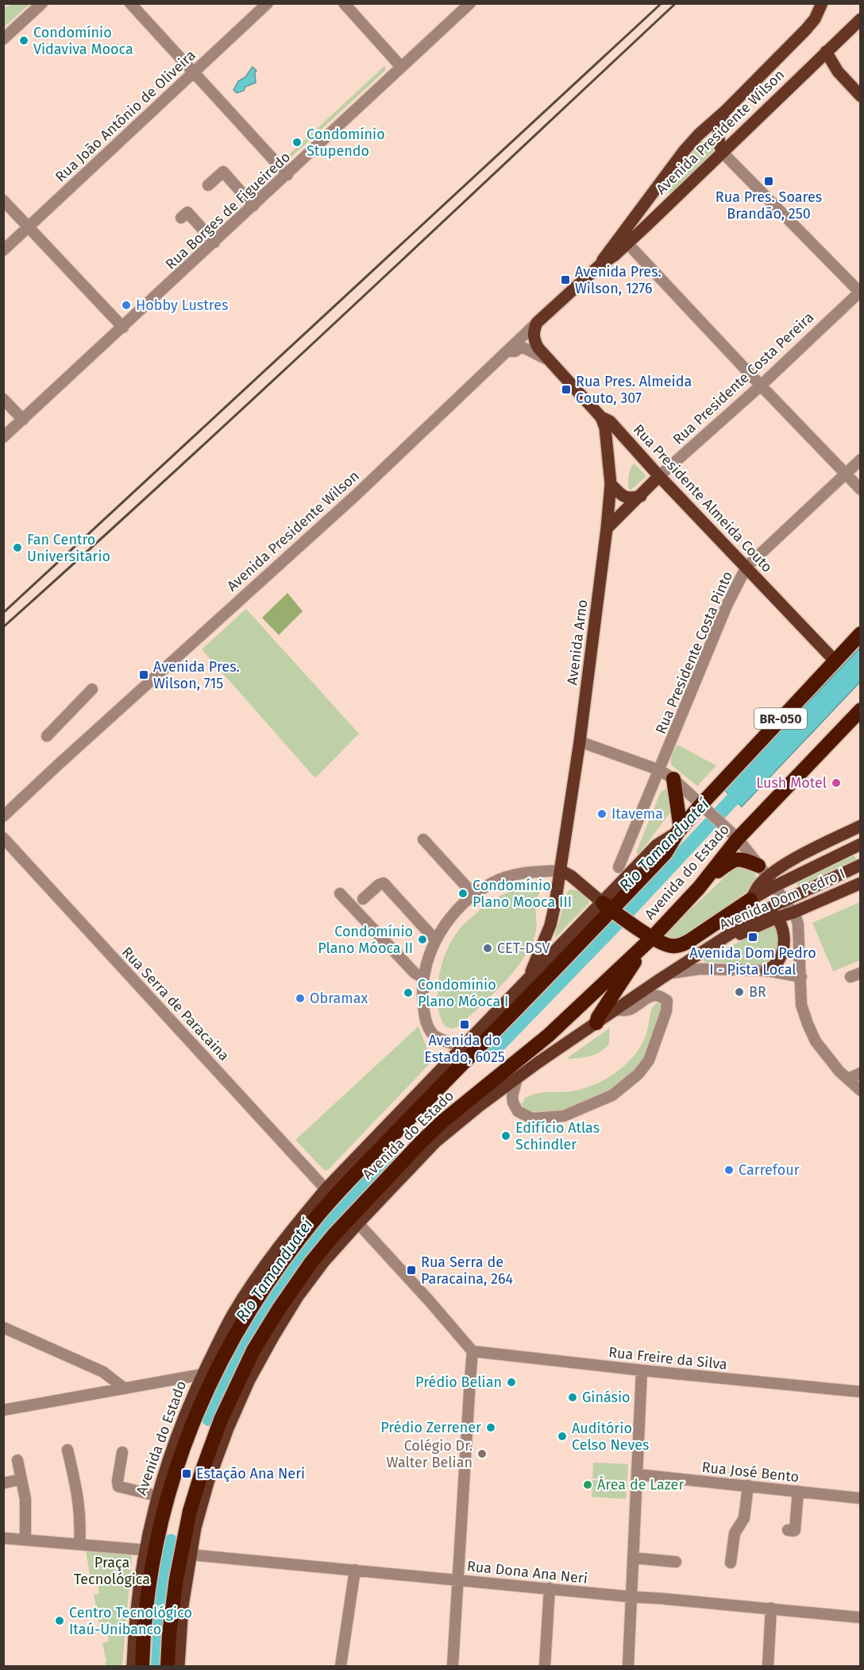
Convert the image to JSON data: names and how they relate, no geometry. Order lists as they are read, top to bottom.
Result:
{
  "streets": {
    "highway": ["BR-050", "Avenida do Estado"],
    "main road": [
      "Avenida Presidente Wilson",
      "Rua Presidente Costa Pereira",
      "Rua Presidente Almeida Couto",
      "Avenida Arno",
      "Avenida Dom Pedro I"
    ],
    "street": [
      "Rua João Antônio de Oliveira",
      "Rua Borges de Figueiredo",
      "Rua Presidente Costa Pinto",
      "Rua Serra de Paracaina",
      "Rua Freire da Silva",
      "Rua José Bento",
      "Rua Dona Ana Neri"
    ]
  },
  "crossings": [
    ["Avenida Presidente Wilson", "Rua Presidente Almeida Couto"],
    ["Rua Presidente Costa Pereira", "Rua Presidente Almeida Couto"],
    ["Rua Presidente Costa Pereira", "Avenida Arno"],
    ["Rua Presidente Almeida Couto", "Avenida Arno"],
    ["Rua Presidente Almeida Couto", "Rua Presidente Costa Pinto"],
    ["Rua Presidente Almeida Couto", "Avenida do Estado"],
    ["Avenida Arno", "Avenida do Estado"],
    ["Avenida do Estado", "Avenida Dom Pedro I"],
    ["Avenida do Estado", "Rua Serra de Paracaina"],
    ["Avenida do Estado", "Rua Dona Ana Neri"]
  ],
  "water": ["Rio Tamanduateí"],
  "parks": ["Praça Tecnológica"],
  "places": {
    "other": [
      "Condomínio Vidaviva Mooca",
      "Condomínio Stupendo",
      "Hobby Lustres",
      "Fan Centro Universitario",
      "Lush Motel",
      "Itavema",
      "Condomínio Plano Mooca III",
      "Condomínio Plano Móoca II",
      "CET-DSV",
      "BR",
      "Condomínio Plano Móoca I",
      "Obramax",
      "Edifício Atlas Schindler",
      "Carrefour",
      "Prédio Belian",
      "Ginásio",
      "Prédio Zerrener",
      "Auditório Celso Neves",
      "Colégio Dr. Walter Belian",
      "Área de Lazer",
      "Centro Tecnológico Itaú-Unibanco"
    ],
    "transit": [
      "Rua Pres. Soares Brandão, 250",
      "Avenida Pres. Wilson, 1276",
      "Rua Pres. Almeida Couto, 307",
      "Avenida Pres. Wilson, 715",
      "Avenida Dom Pedro I - Pista Local",
      "Avenida do Estado, 6025",
      "Rua Serra de Paracaina, 264",
      "Estação Ana Neri"
    ]
  }
}
